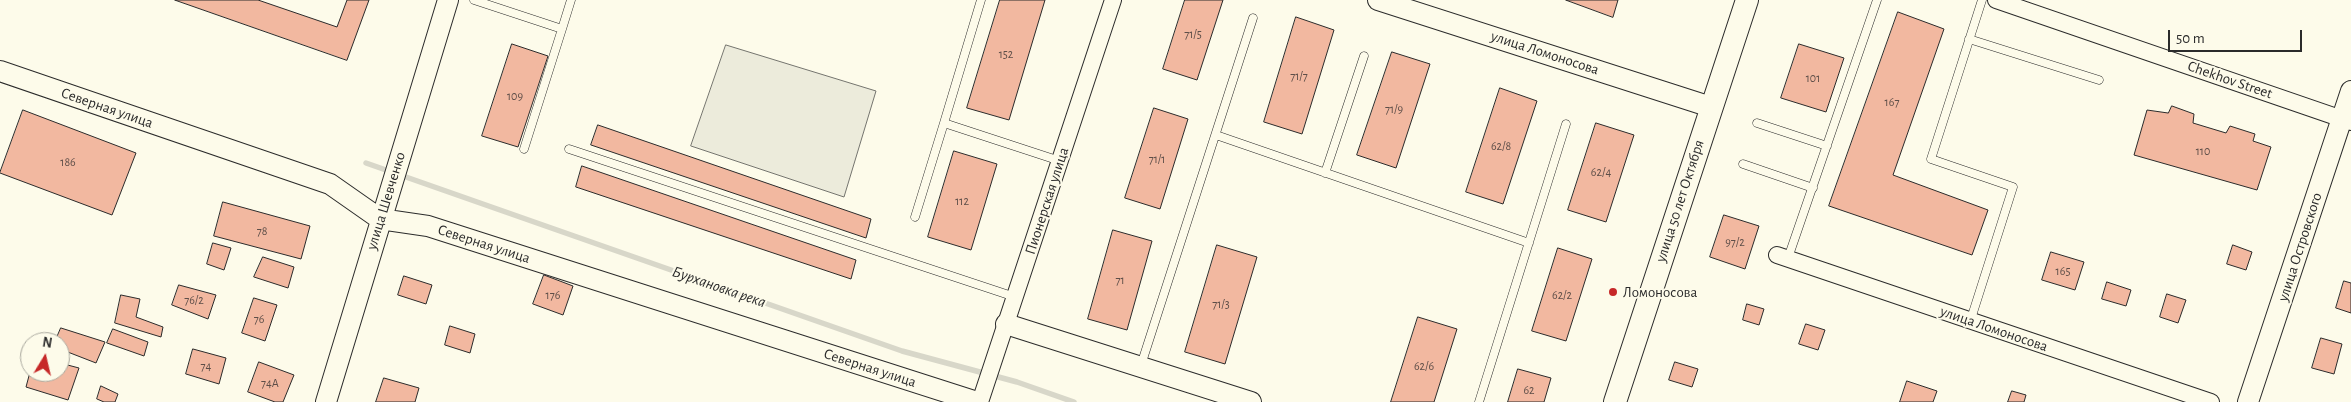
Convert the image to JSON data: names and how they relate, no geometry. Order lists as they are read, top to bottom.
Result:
{
  "streets": {
    "main road": ["улица 50 лет Октября"],
    "street": [
      "улица Ломоносова",
      "Chekhov Street",
      "Северная улица",
      "улица Шевченко",
      "Пионерская улица",
      "улица Островского"
    ]
  },
  "crossings": [
    ["улица Ломоносова", "улица 50 лет Октября"],
    ["Chekhov Street", "улица Островского"],
    ["Северная улица", "улица Шевченко"],
    ["Северная улица", "Пионерская улица"]
  ],
  "water": ["Бурхановка река"],
  "places": ["Ломоносова"],
  "house_numbers": [
    "71/5",
    "152",
    "71/7",
    "101",
    "109",
    "167",
    "71/9",
    "62/8",
    "110",
    "71/1",
    "186",
    "62/4",
    "112",
    "78",
    "97/2",
    "165",
    "71",
    "176",
    "62/2",
    "76/2",
    "71/3",
    "76",
    "74",
    "62/6",
    "74А",
    "62"
  ],
  "scale_bar": "50 m",
  "north": "top"
}
